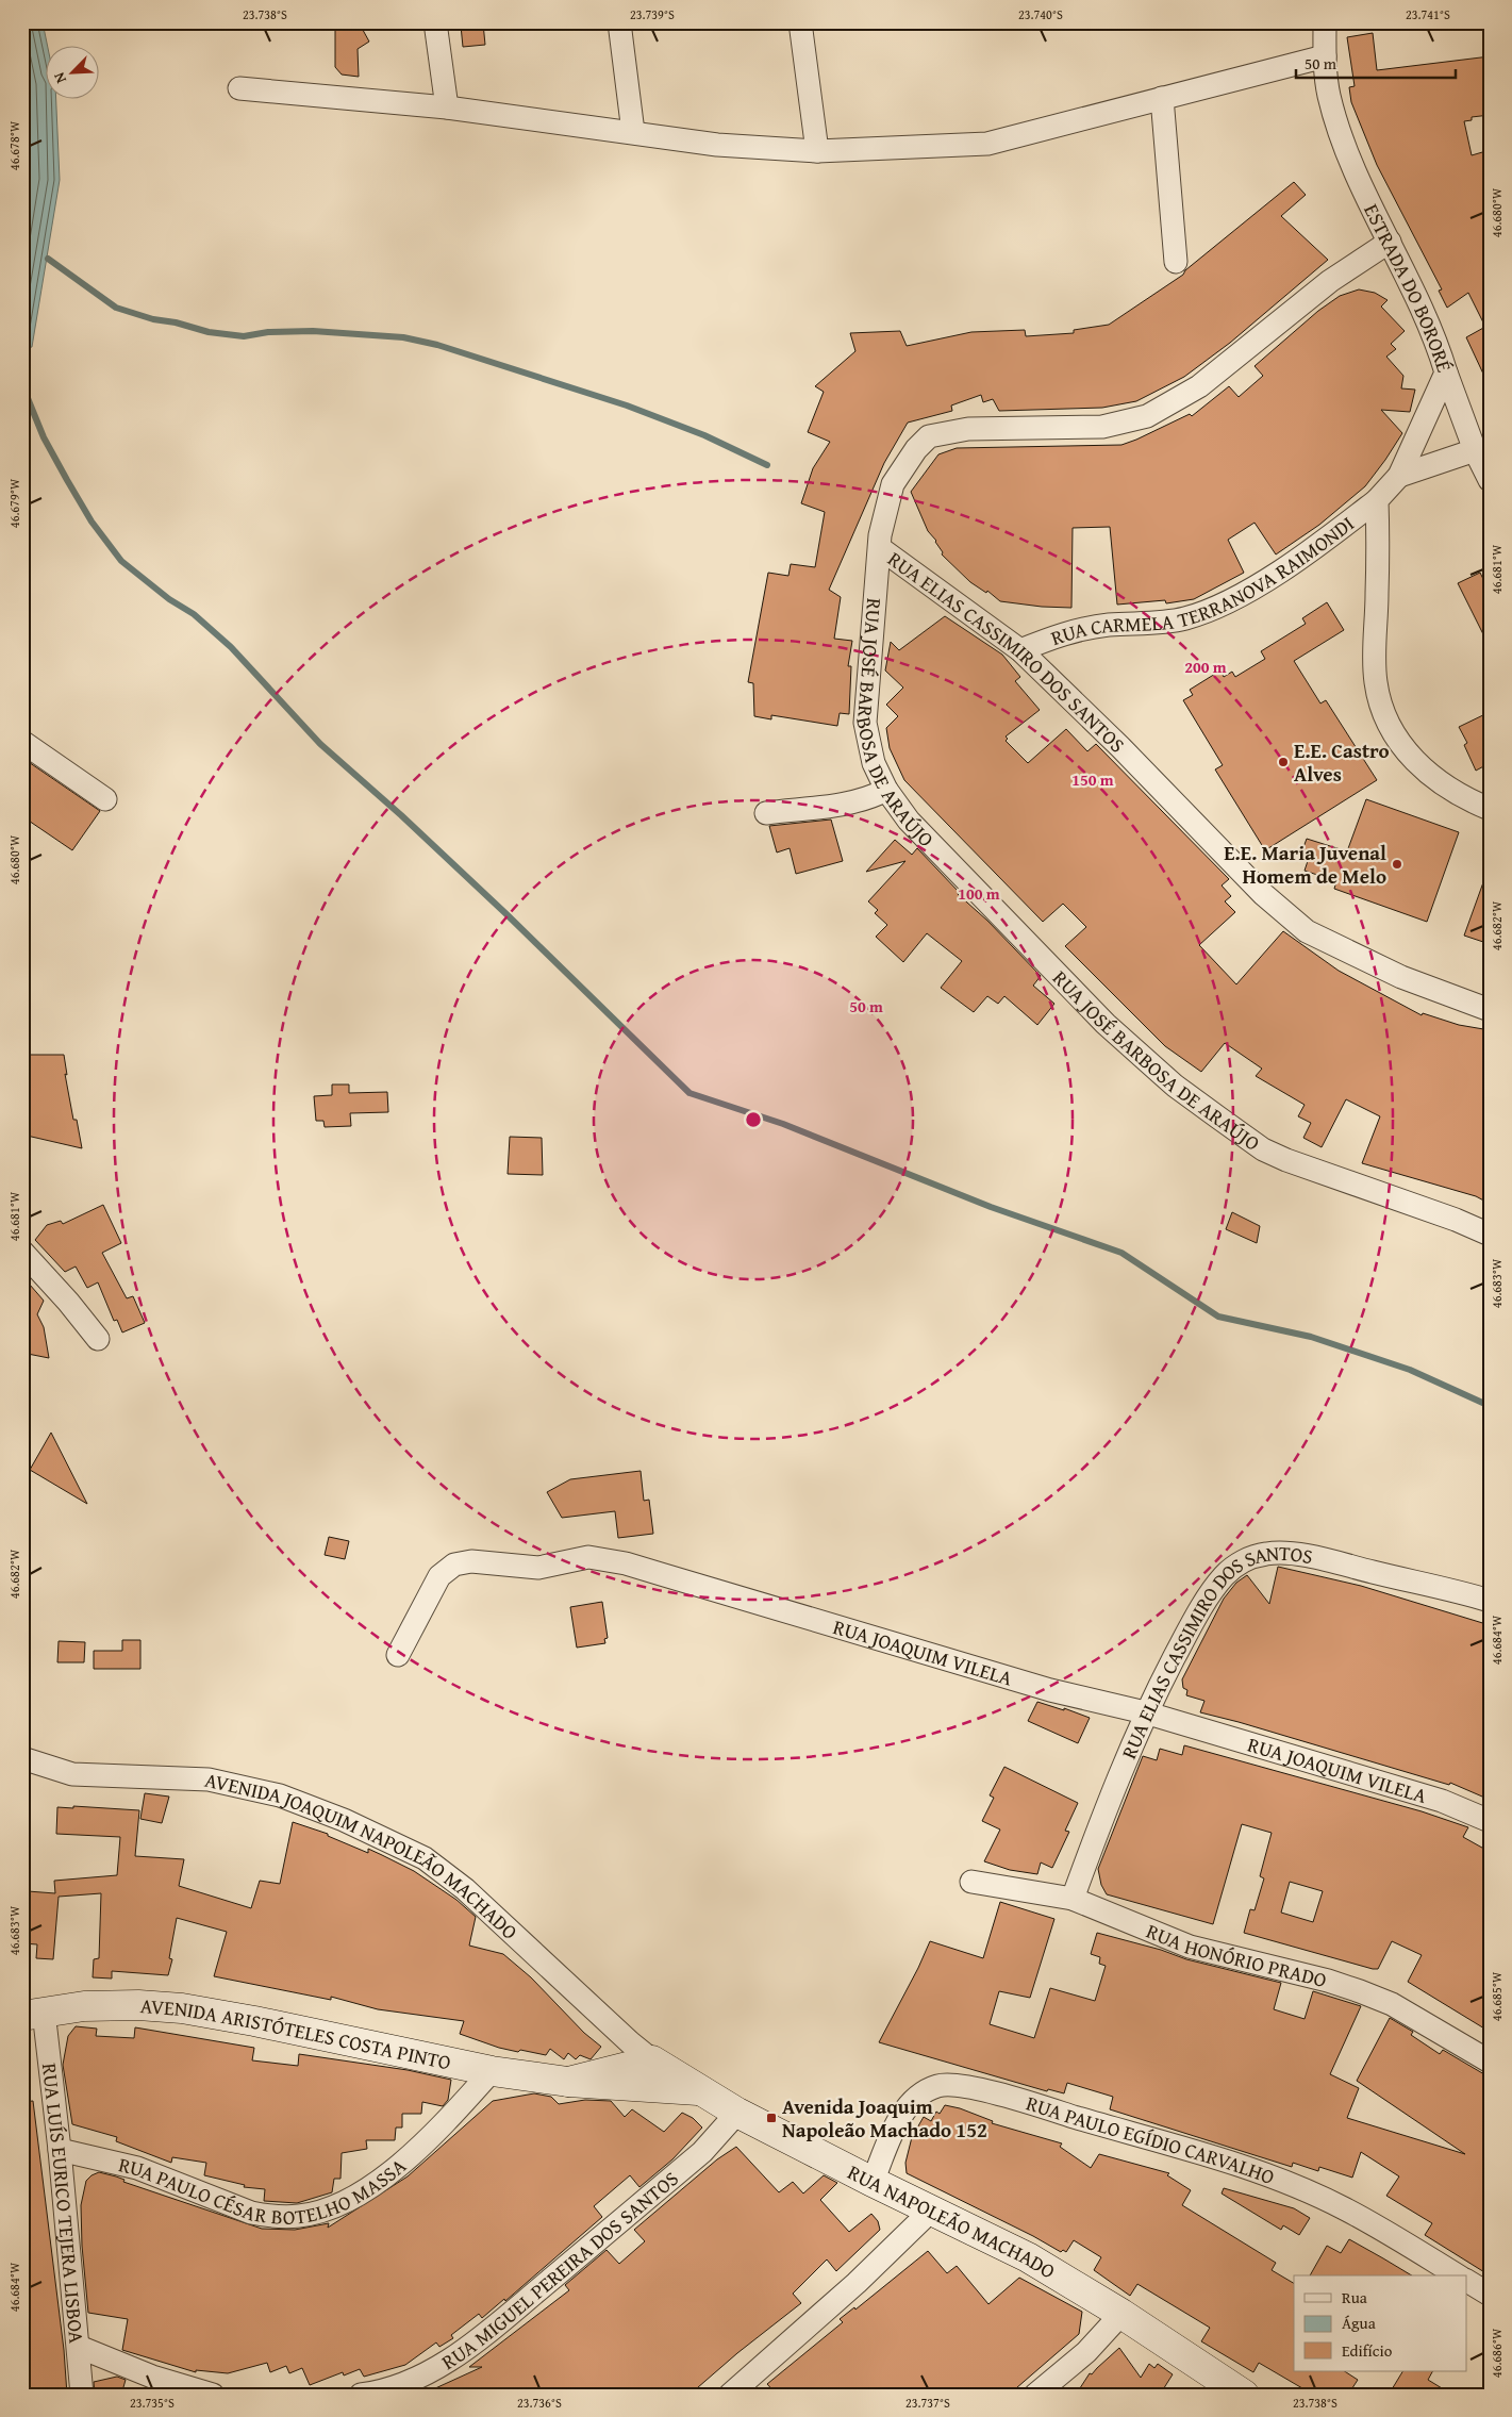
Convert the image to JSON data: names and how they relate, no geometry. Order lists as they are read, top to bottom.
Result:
{
  "streets": {
    "main road": ["AVENIDA ARISTÓTELES COSTA PINTO", "RUA NAPOLEÃO MACHADO"],
    "street": [
      "ESTRADA DO BORORÉ",
      "RUA CARMELA TERRANOVA RAIMONDI",
      "RUA ELIAS CASSIMIRO DOS SANTOS",
      "RUA JOSÉ BARBOSA DE ARAÚJO",
      "RUA JOAQUIM VILELA",
      "AVENIDA JOAQUIM NAPOLEÃO MACHADO",
      "RUA HONÓRIO PRADO",
      "RUA PAULO EGÍDIO CARVALHO",
      "RUA PAULO CÉSAR BOTELHO MASSA",
      "RUA LUÍS EURICO TEJERA LISBOA",
      "RUA MIGUEL PEREIRA DOS SANTOS"
    ]
  },
  "crossings": [
    ["ESTRADA DO BORORÉ", "RUA CARMELA TERRANOVA RAIMONDI"],
    ["ESTRADA DO BORORÉ", "RUA JOSÉ BARBOSA DE ARAÚJO"],
    ["RUA CARMELA TERRANOVA RAIMONDI", "RUA ELIAS CASSIMIRO DOS SANTOS"],
    ["RUA ELIAS CASSIMIRO DOS SANTOS", "RUA JOSÉ BARBOSA DE ARAÚJO"],
    ["RUA ELIAS CASSIMIRO DOS SANTOS", "RUA JOAQUIM VILELA"],
    ["RUA ELIAS CASSIMIRO DOS SANTOS", "RUA HONÓRIO PRADO"],
    ["AVENIDA JOAQUIM NAPOLEÃO MACHADO", "AVENIDA ARISTÓTELES COSTA PINTO"],
    ["AVENIDA JOAQUIM NAPOLEÃO MACHADO", "RUA NAPOLEÃO MACHADO"],
    ["AVENIDA ARISTÓTELES COSTA PINTO", "RUA PAULO CÉSAR BOTELHO MASSA"],
    ["AVENIDA ARISTÓTELES COSTA PINTO", "RUA LUÍS EURICO TEJERA LISBOA"],
    ["AVENIDA ARISTÓTELES COSTA PINTO", "RUA NAPOLEÃO MACHADO"],
    ["RUA PAULO EGÍDIO CARVALHO", "RUA NAPOLEÃO MACHADO"],
    ["RUA PAULO CÉSAR BOTELHO MASSA", "RUA LUÍS EURICO TEJERA LISBOA"],
    ["RUA NAPOLEÃO MACHADO", "RUA MIGUEL PEREIRA DOS SANTOS"]
  ],
  "places": {
    "other": ["E.E. Castro Alves", "E.E. Maria Juvenal Homem de Melo"],
    "transit": ["Avenida Joaquim Napoleão Machado 152"]
  },
  "legend": ["Rua", "Água", "Edifício"],
  "scale_bar": "50 m",
  "north": "bottom left",
  "coordinates": [
    "23.738°S",
    "23.739°S",
    "23.740°S",
    "23.741°S",
    "46.678°W",
    "46.680°W",
    "46.679°W",
    "46.681°W",
    "46.682°W",
    "46.683°W",
    "46.684°W",
    "46.685°W",
    "46.686°W",
    "23.735°S",
    "23.736°S",
    "23.737°S"
  ],
  "rings": [
    "200 m",
    "150 m",
    "100 m",
    "50 m"
  ]
}
